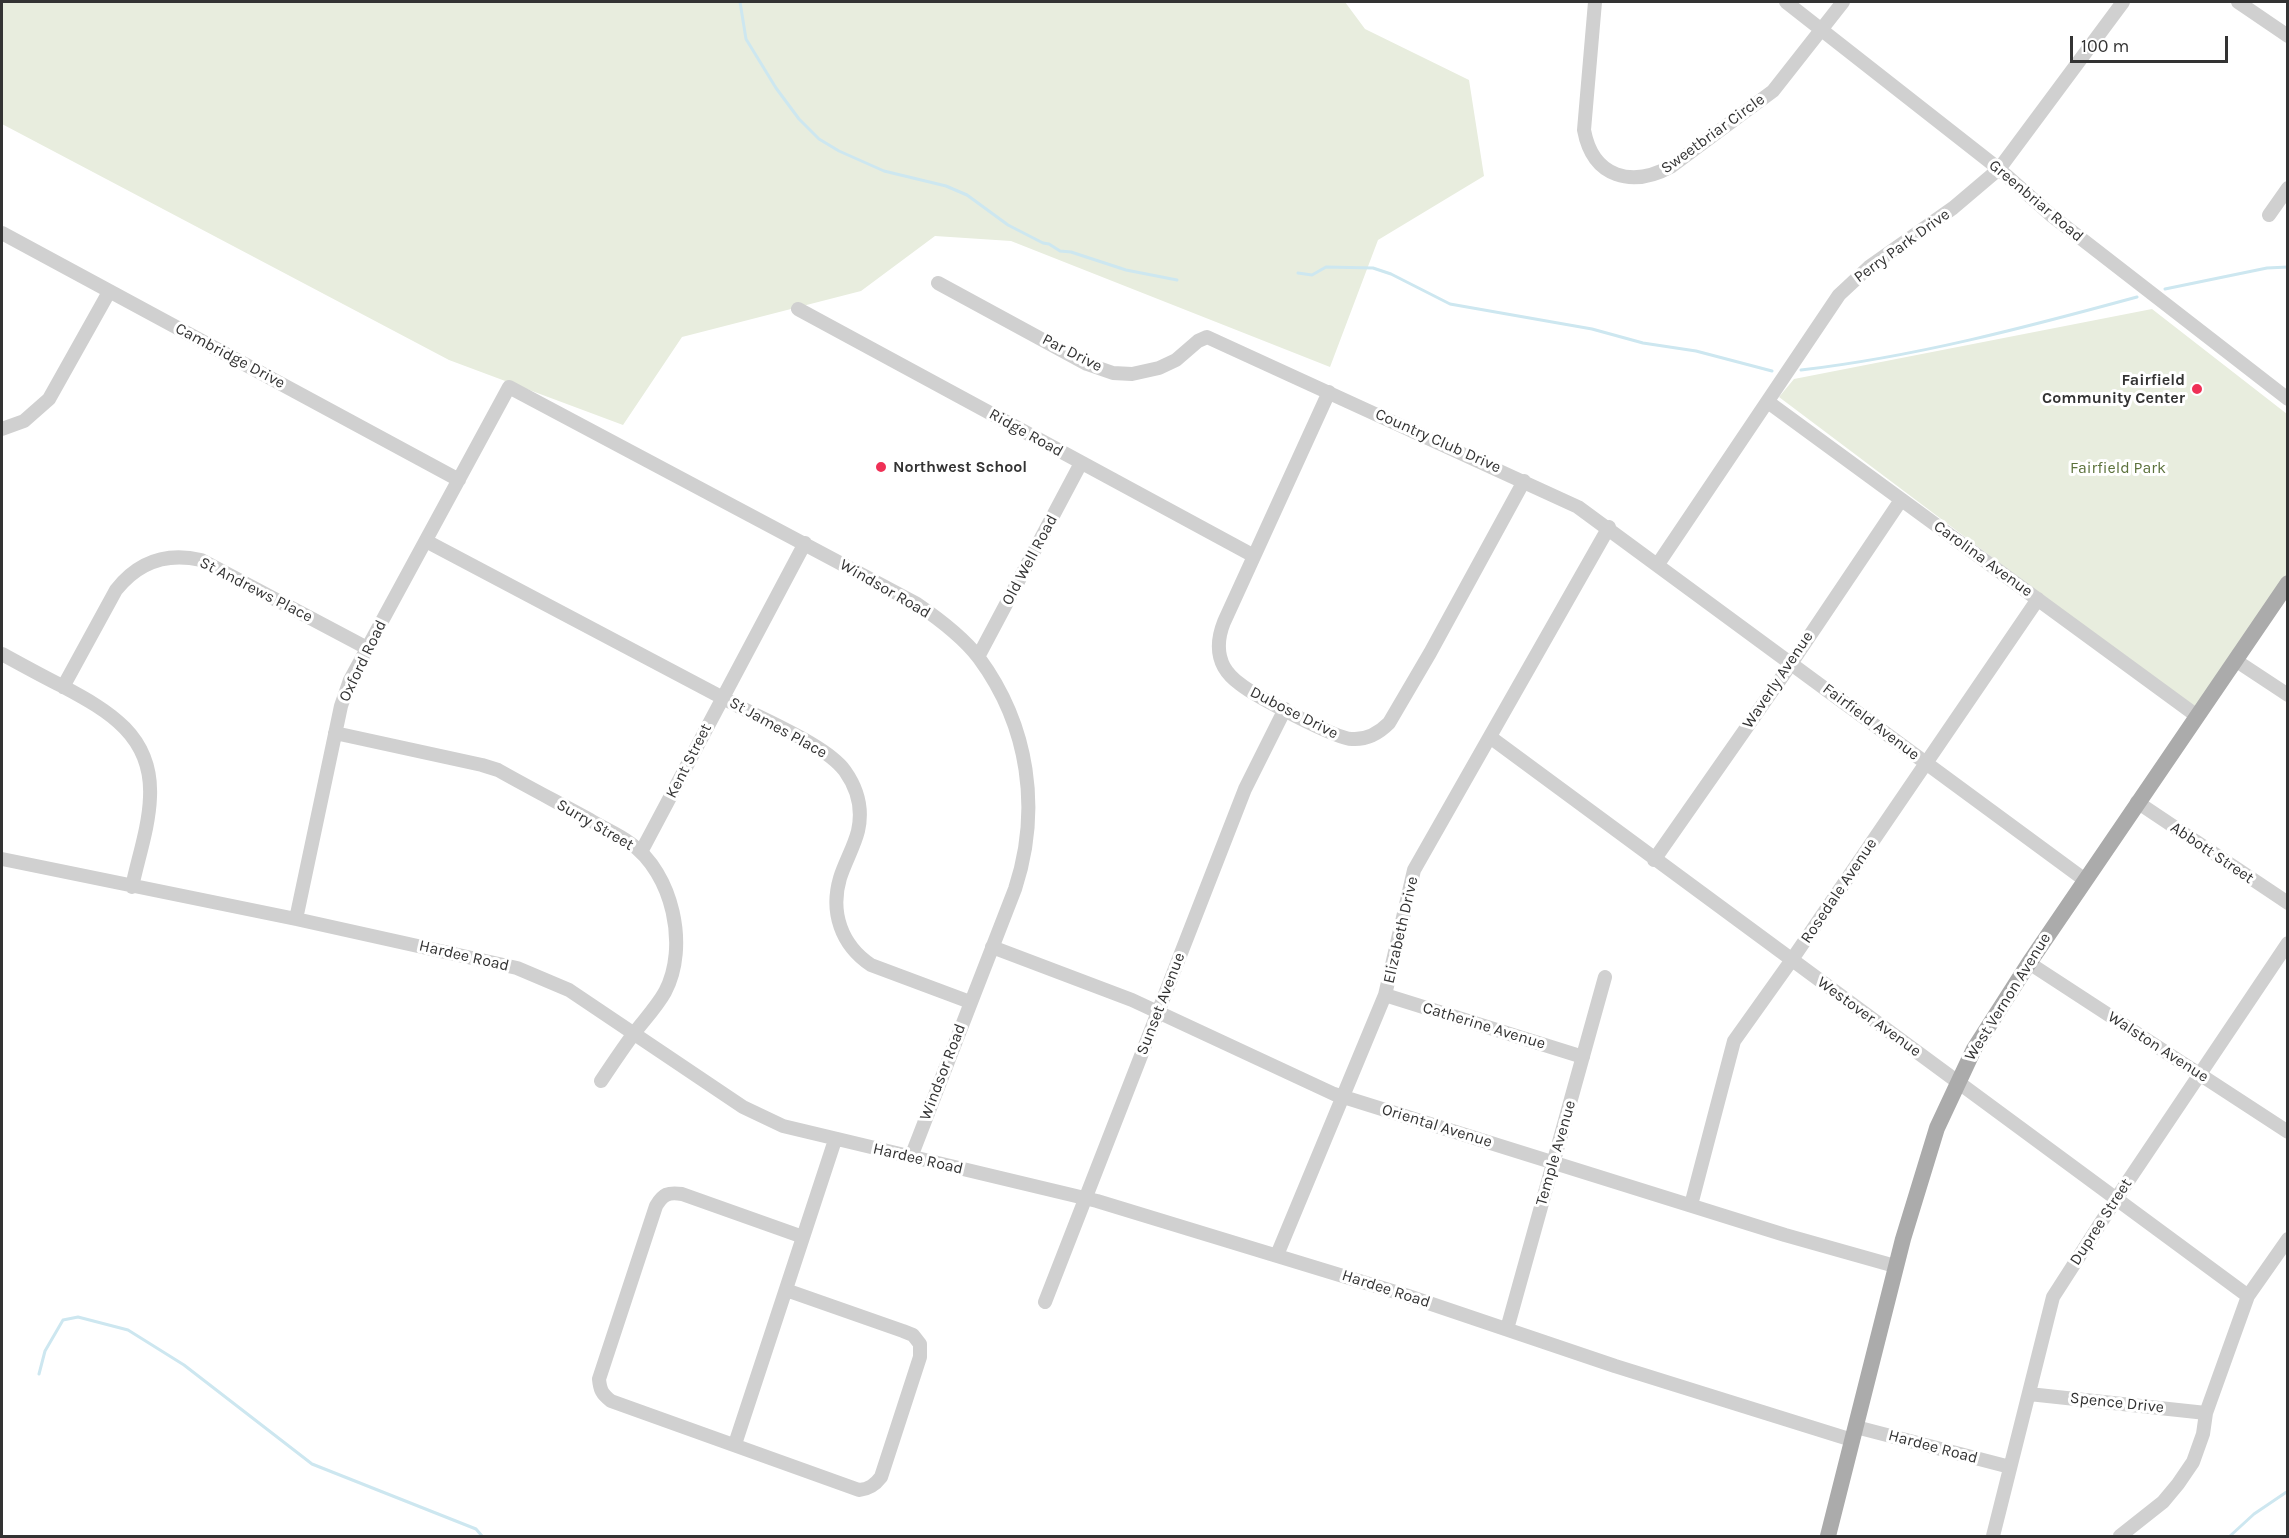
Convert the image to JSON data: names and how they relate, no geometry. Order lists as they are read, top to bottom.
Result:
{
  "streets": {
    "main road": ["West Vernon Avenue"],
    "street": [
      "Sweetbriar Circle",
      "Greenbriar Road",
      "Perry Park Drive",
      "Par Drive",
      "Cambridge Drive",
      "Ridge Road",
      "Country Club Drive",
      "Carolina Avenue",
      "Old Well Road",
      "Windsor Road",
      "St Andrews Place",
      "Oxford Road",
      "Waverly Avenue",
      "Dubose Drive",
      "Fairfield Avenue",
      "St James Place",
      "Kent Street",
      "Surry Street",
      "Abbott Street",
      "Rosedale Avenue",
      "Elizabeth Drive",
      "Hardee Road",
      "Sunset Avenue",
      "Westover Avenue",
      "Catherine Avenue",
      "Walston Avenue",
      "Oriental Avenue",
      "Temple Avenue",
      "Dupree Street",
      "Spence Drive"
    ]
  },
  "crossings": [
    ["Sweetbriar Circle", "Greenbriar Road"],
    ["Greenbriar Road", "Perry Park Drive"],
    ["Perry Park Drive", "Country Club Drive"],
    ["Perry Park Drive", "Carolina Avenue"],
    ["Perry Park Drive", "Fairfield Avenue"],
    ["Par Drive", "Country Club Drive"],
    ["Cambridge Drive", "Oxford Road"],
    ["Ridge Road", "Old Well Road"],
    ["Ridge Road", "Dubose Drive"],
    ["Country Club Drive", "Dubose Drive"],
    ["Country Club Drive", "Fairfield Avenue"],
    ["Country Club Drive", "Elizabeth Drive"],
    ["Carolina Avenue", "Waverly Avenue"],
    ["Carolina Avenue", "Rosedale Avenue"],
    ["Carolina Avenue", "West Vernon Avenue"],
    ["Old Well Road", "Windsor Road"],
    ["Windsor Road", "Oxford Road"],
    ["Windsor Road", "St James Place"],
    ["Windsor Road", "Kent Street"],
    ["Windsor Road", "Hardee Road"],
    ["Windsor Road", "Oriental Avenue"],
    ["St Andrews Place", "Oxford Road"],
    ["Oxford Road", "St James Place"],
    ["Oxford Road", "Surry Street"],
    ["Oxford Road", "Hardee Road"],
    ["Waverly Avenue", "Fairfield Avenue"],
    ["Waverly Avenue", "Westover Avenue"],
    ["Dubose Drive", "Sunset Avenue"],
    ["Fairfield Avenue", "Rosedale Avenue"],
    ["Fairfield Avenue", "West Vernon Avenue"],
    ["St James Place", "Kent Street"],
    ["Kent Street", "Surry Street"],
    ["Surry Street", "Hardee Road"],
    ["Abbott Street", "West Vernon Avenue"],
    ["Rosedale Avenue", "Westover Avenue"],
    ["Rosedale Avenue", "Oriental Avenue"],
    ["Elizabeth Drive", "Hardee Road"],
    ["Elizabeth Drive", "Westover Avenue"],
    ["Elizabeth Drive", "Catherine Avenue"],
    ["Elizabeth Drive", "Oriental Avenue"],
    ["Hardee Road", "West Vernon Avenue"],
    ["Hardee Road", "Sunset Avenue"],
    ["Hardee Road", "Temple Avenue"],
    ["Hardee Road", "Dupree Street"],
    ["West Vernon Avenue", "Westover Avenue"],
    ["West Vernon Avenue", "Walston Avenue"],
    ["West Vernon Avenue", "Oriental Avenue"],
    ["Sunset Avenue", "Oriental Avenue"],
    ["Westover Avenue", "Dupree Street"],
    ["Catherine Avenue", "Temple Avenue"],
    ["Walston Avenue", "Dupree Street"],
    ["Oriental Avenue", "Temple Avenue"],
    ["Dupree Street", "Spence Drive"]
  ],
  "parks": ["Fairfield Park"],
  "places": ["Fairfield Community Center", "Northwest School"],
  "scale_bar": "100 m"
}
